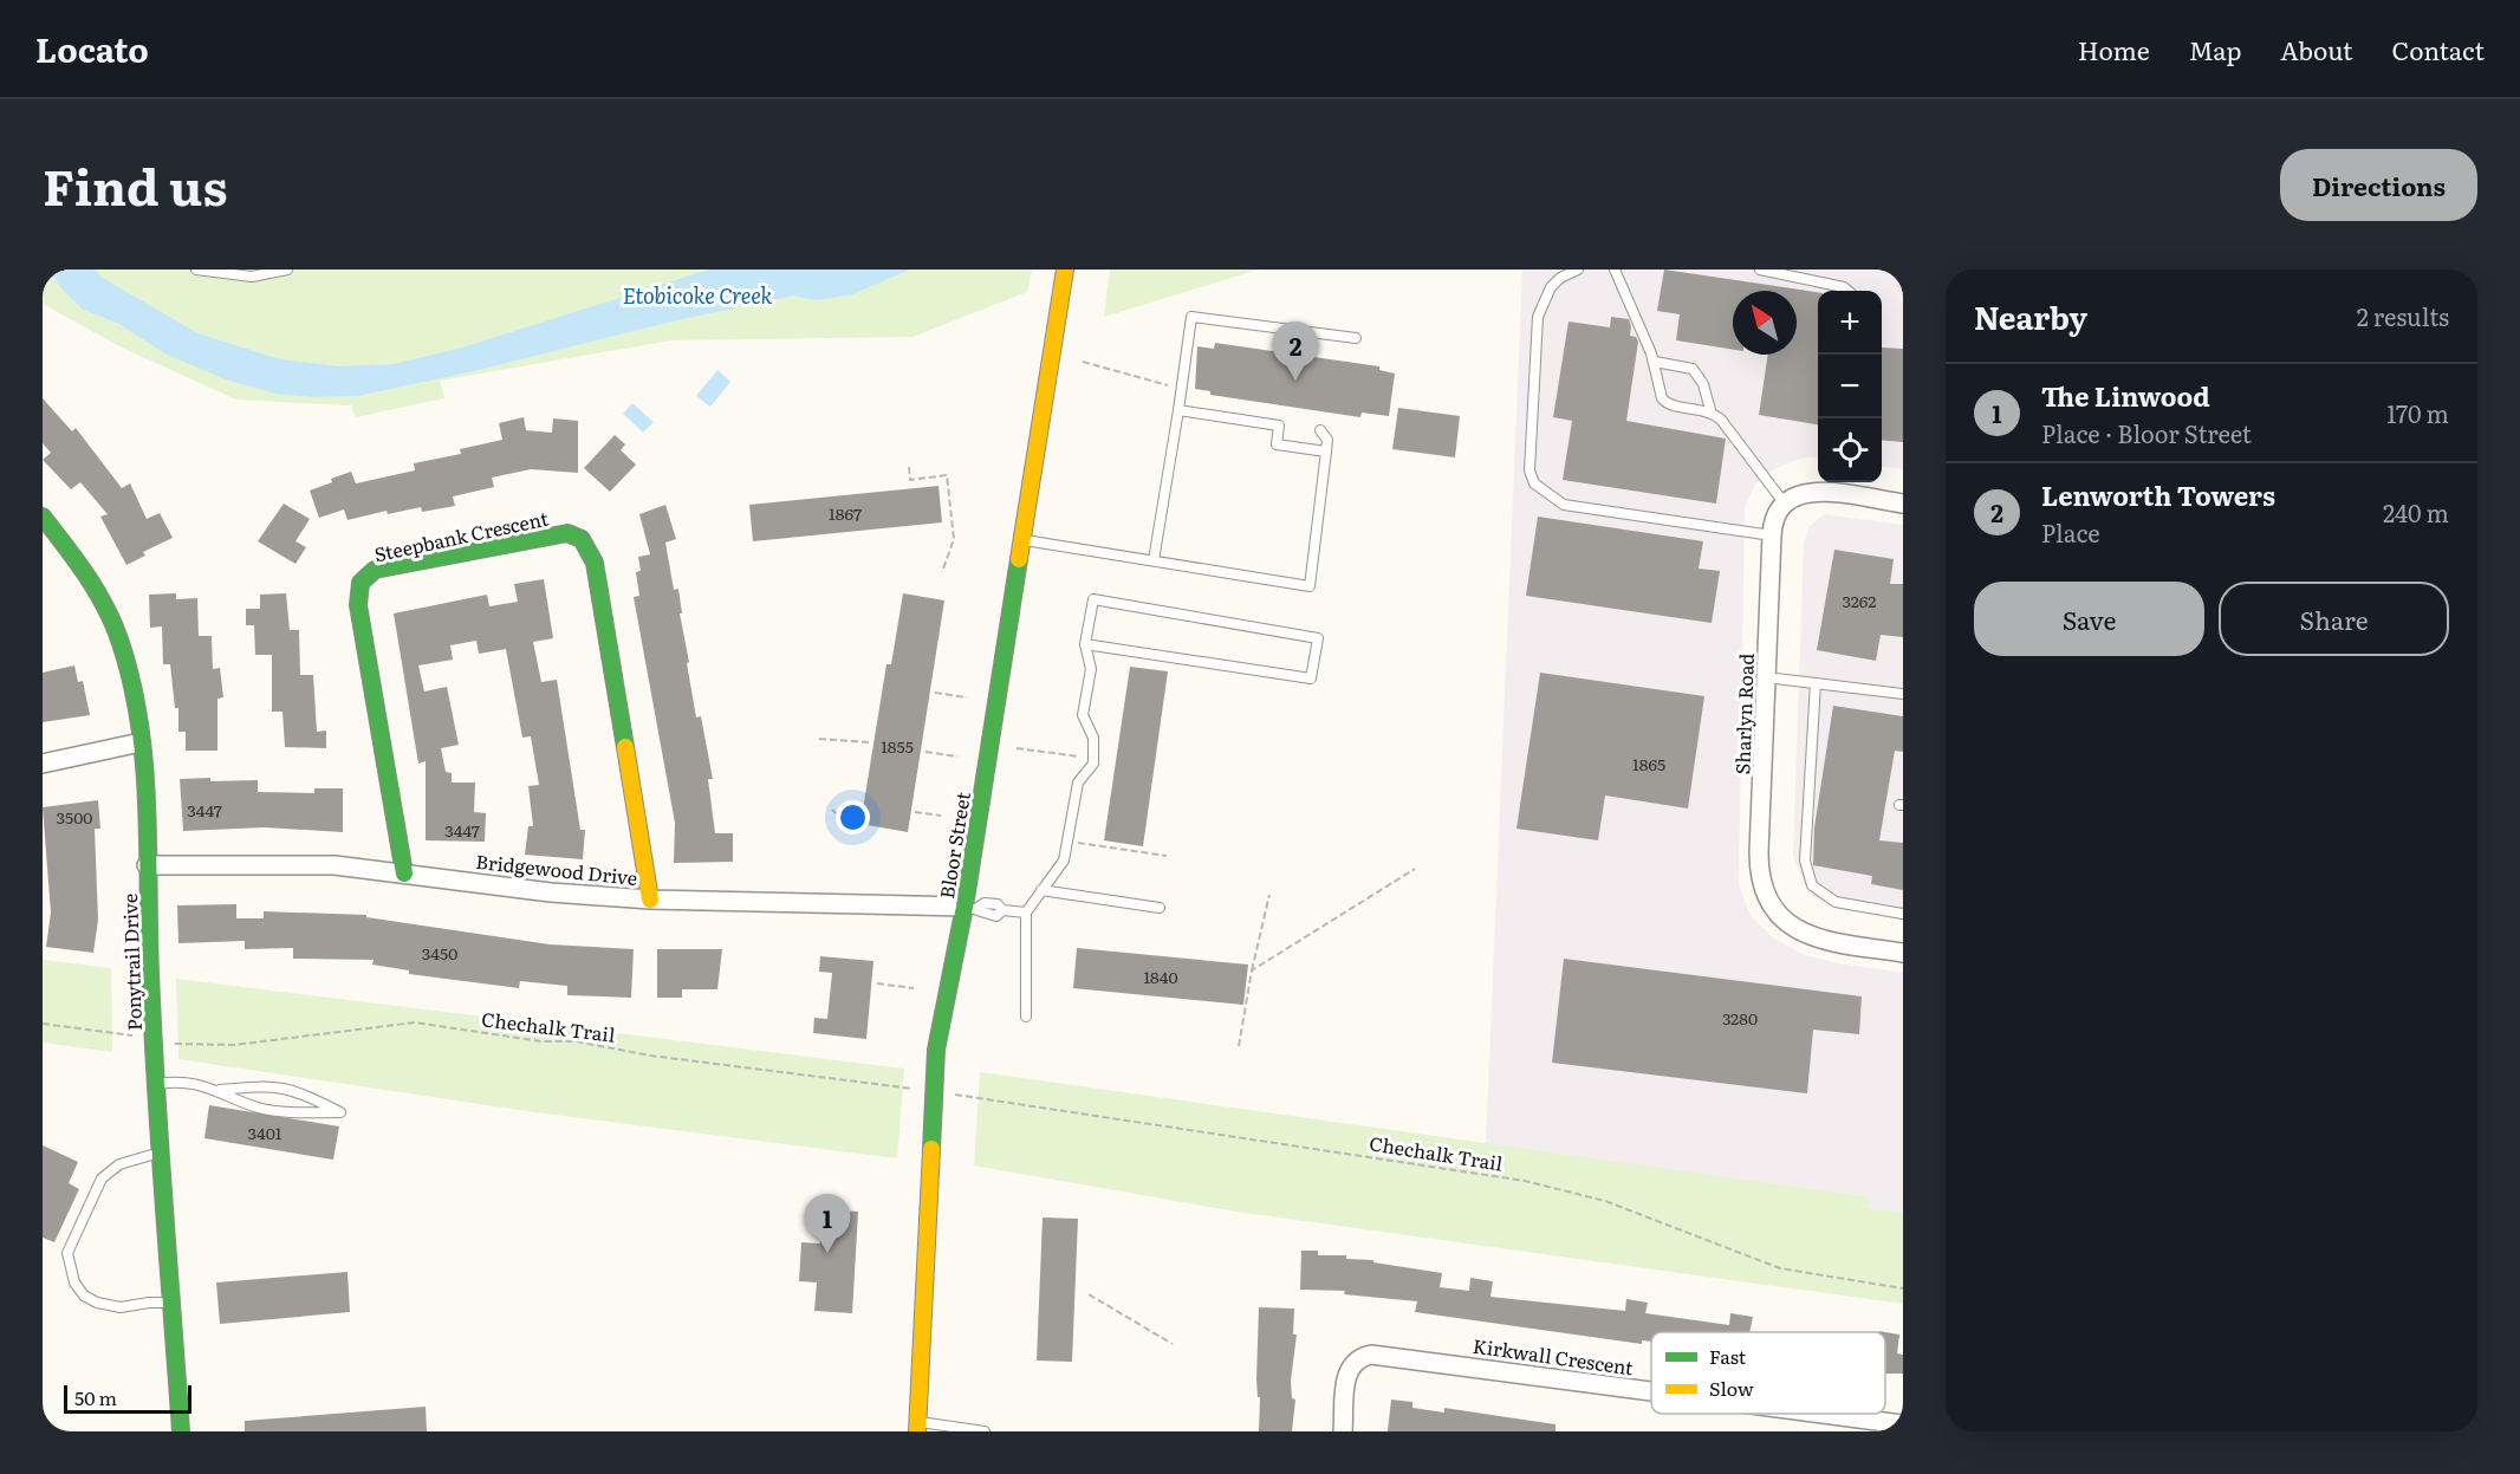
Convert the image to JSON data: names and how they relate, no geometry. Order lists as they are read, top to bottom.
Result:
{
  "streets": {
    "street": [
      "Steepbank Crescent",
      "Sharlyn Road",
      "Bloor Street",
      "Bridgewood Drive",
      "Ponytrail Drive",
      "Kirkwall Crescent"
    ],
    "path": ["Chechalk Trail"]
  },
  "crossings": [
    ["Steepbank Crescent", "Bridgewood Drive"],
    ["Bloor Street", "Bridgewood Drive"],
    ["Bridgewood Drive", "Ponytrail Drive"]
  ],
  "water": ["Etobicoke Creek"],
  "house_numbers": [
    "1867",
    "3262",
    "1855",
    "1865",
    "3447",
    "3500",
    "3447",
    "3450",
    "1840",
    "3280",
    "3401"
  ],
  "legend": ["Fast", "Slow"],
  "scale_bar": "50 m",
  "north": "top left",
  "page": {
    "header": "Locato",
    "nav": [
      "Home",
      "Map",
      "About",
      "Contact"
    ],
    "title": "Find us",
    "buttons": [
      "Directions",
      ["Save", "Share"]
    ],
    "heading": ["Nearby", "2 results"],
    "map_buttons": ["+", "−"],
    "pins": ["2", "1"],
    "list": [
      {
        "mark": "1",
        "name": "The Linwood",
        "note": "Place · Bloor Street",
        "value": "170 m"
      },
      {
        "mark": "2",
        "name": "Lenworth Towers",
        "note": "Place",
        "value": "240 m"
      }
    ],
    "scale": "50 m"
  }
}
